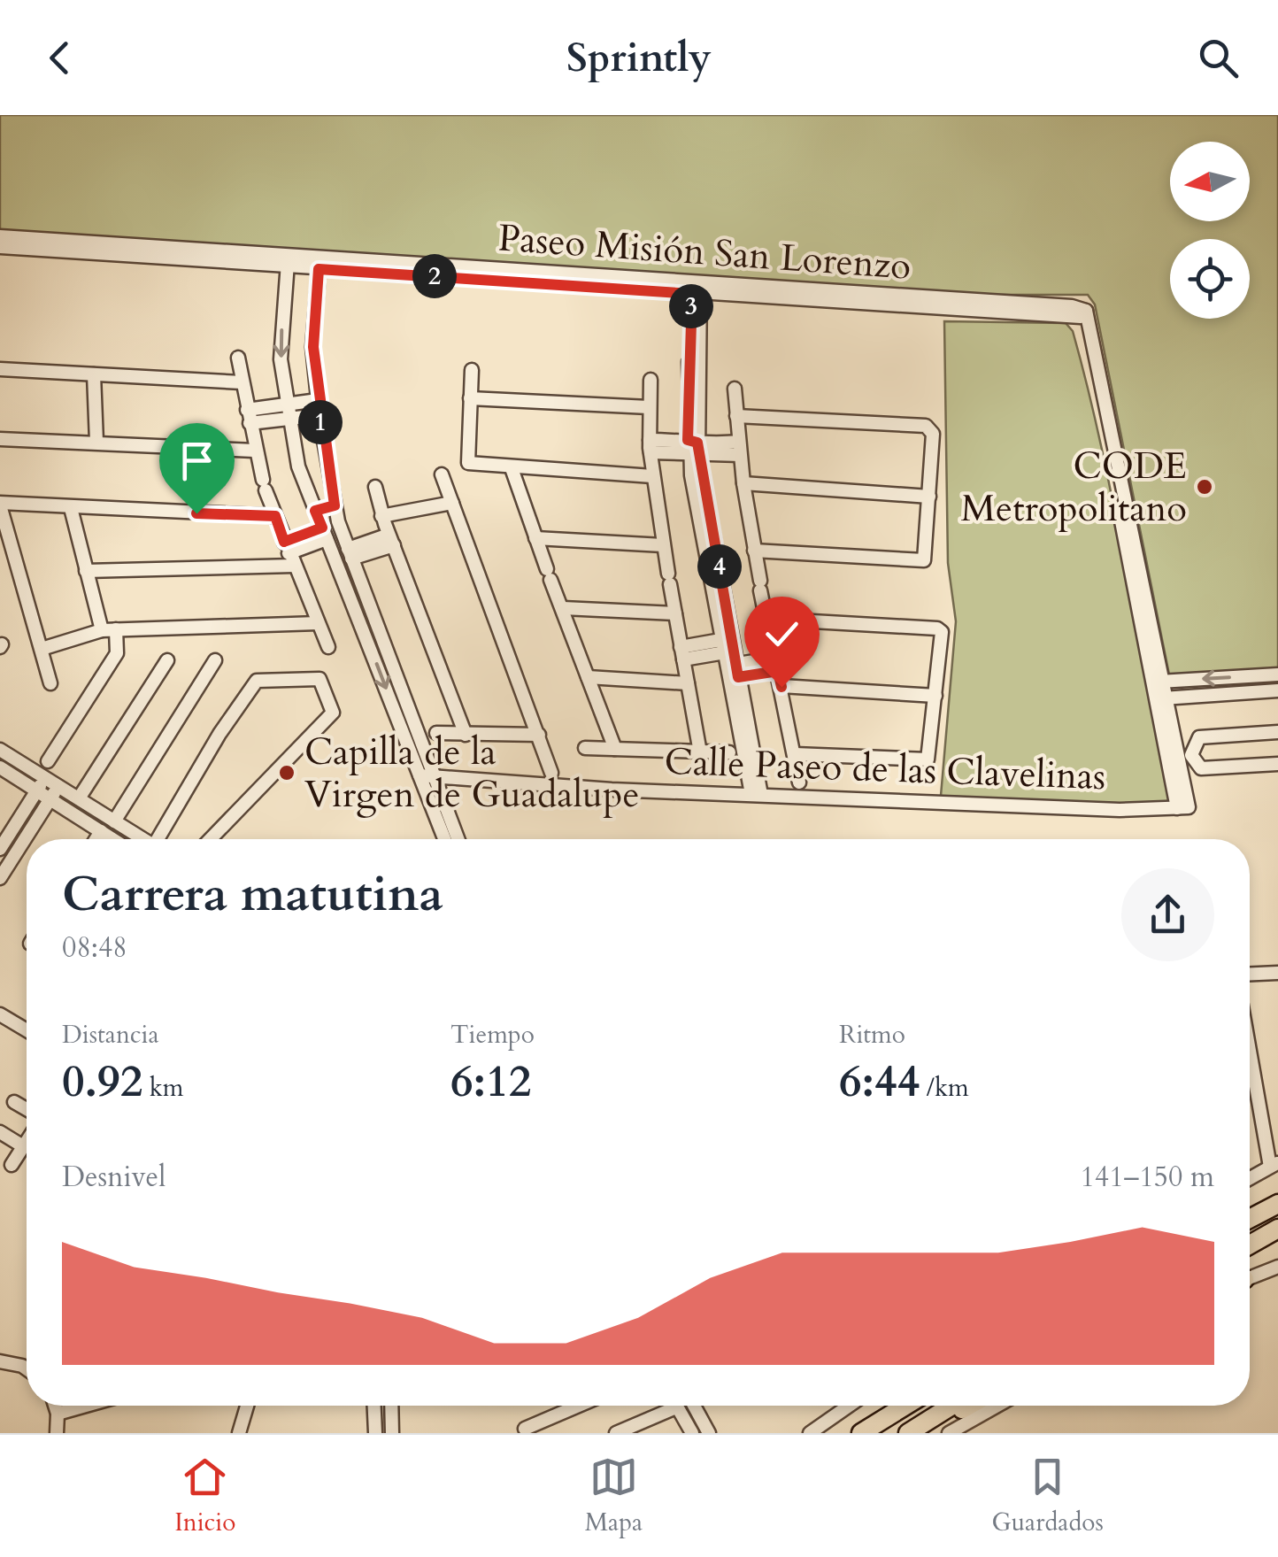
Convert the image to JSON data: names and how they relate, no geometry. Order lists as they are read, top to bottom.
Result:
{
  "streets": {
    "street": ["Paseo Misión San Lorenzo", "Calle Paseo de las Clavelinas"]
  },
  "places": ["CODE Metropolitano", "Capilla de la Virgen de Guadalupe"],
  "north": "left",
  "page": {
    "header": "Sprintly",
    "pins": [
      "2",
      "3",
      "1",
      "4"
    ],
    "heading": ["Carrera matutina", "08:48"],
    "stats": [
      ["Distancia", "0.92 km"],
      ["Tiempo", "6:12"],
      ["Ritmo", "6:44 /km"]
    ],
    "chart": ["Desnivel", "141–150 m"],
    "tabs": ["Inicio", "Mapa", "Guardados"]
  }
}
